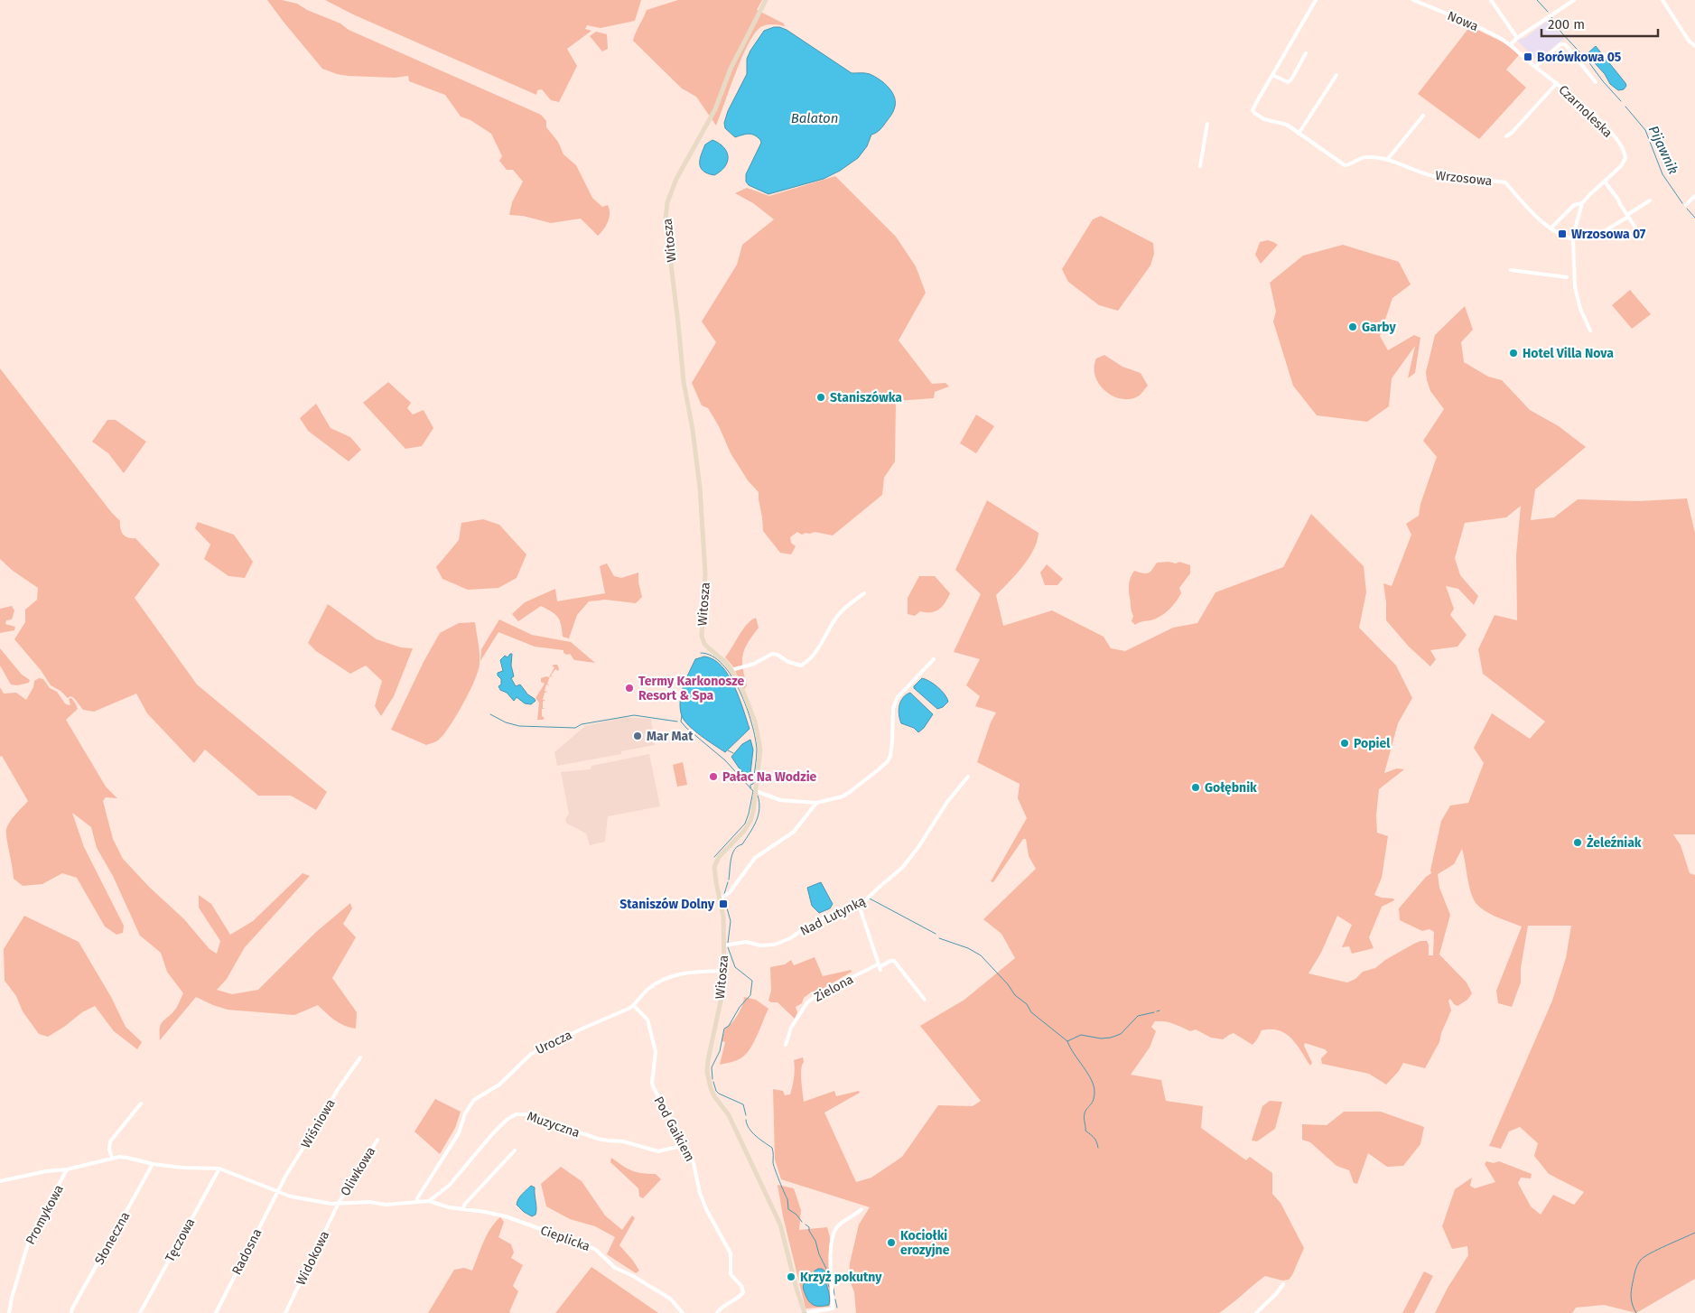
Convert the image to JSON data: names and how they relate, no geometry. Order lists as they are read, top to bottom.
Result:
{
  "streets": {
    "street": [
      "Nowa",
      "Czarnoleska",
      "Wrzosowa",
      "Witosza",
      "Nad Lutynką",
      "Zielona",
      "Urocza",
      "Wiśniowa",
      "Muzyczna",
      "Pod Gaikiem",
      "Oliwkowa",
      "Promykowa",
      "Słoneczna",
      "Cieplicka",
      "Tęczowa",
      "Radosna",
      "Widokowa"
    ]
  },
  "crossings": [
    ["Nowa", "Czarnoleska"],
    ["Witosza", "Nad Lutynką"],
    ["Witosza", "Urocza"],
    ["Urocza", "Pod Gaikiem"],
    ["Urocza", "Cieplicka"],
    ["Wiśniowa", "Cieplicka"],
    ["Wiśniowa", "Radosna"],
    ["Muzyczna", "Pod Gaikiem"],
    ["Muzyczna", "Cieplicka"],
    ["Oliwkowa", "Cieplicka"],
    ["Oliwkowa", "Widokowa"],
    ["Cieplicka", "Tęczowa"],
    ["Cieplicka", "Radosna"],
    ["Cieplicka", "Widokowa"]
  ],
  "water": ["Balaton", "Pijawnik"],
  "places": {
    "transit": ["Borówkowa 05", "Wrzosowa 07", "Staniszów Dolny"],
    "other": [
      "Garby",
      "Hotel Villa Nova",
      "Staniszówka",
      "Termy Karkonosze Resort & Spa",
      "Mar Mat",
      "Popiel",
      "Pałac Na Wodzie",
      "Gołębnik",
      "Żeleźniak",
      "Kociołki erozyjne",
      "Krzyż pokutny"
    ]
  },
  "scale_bar": "200 m"
}
